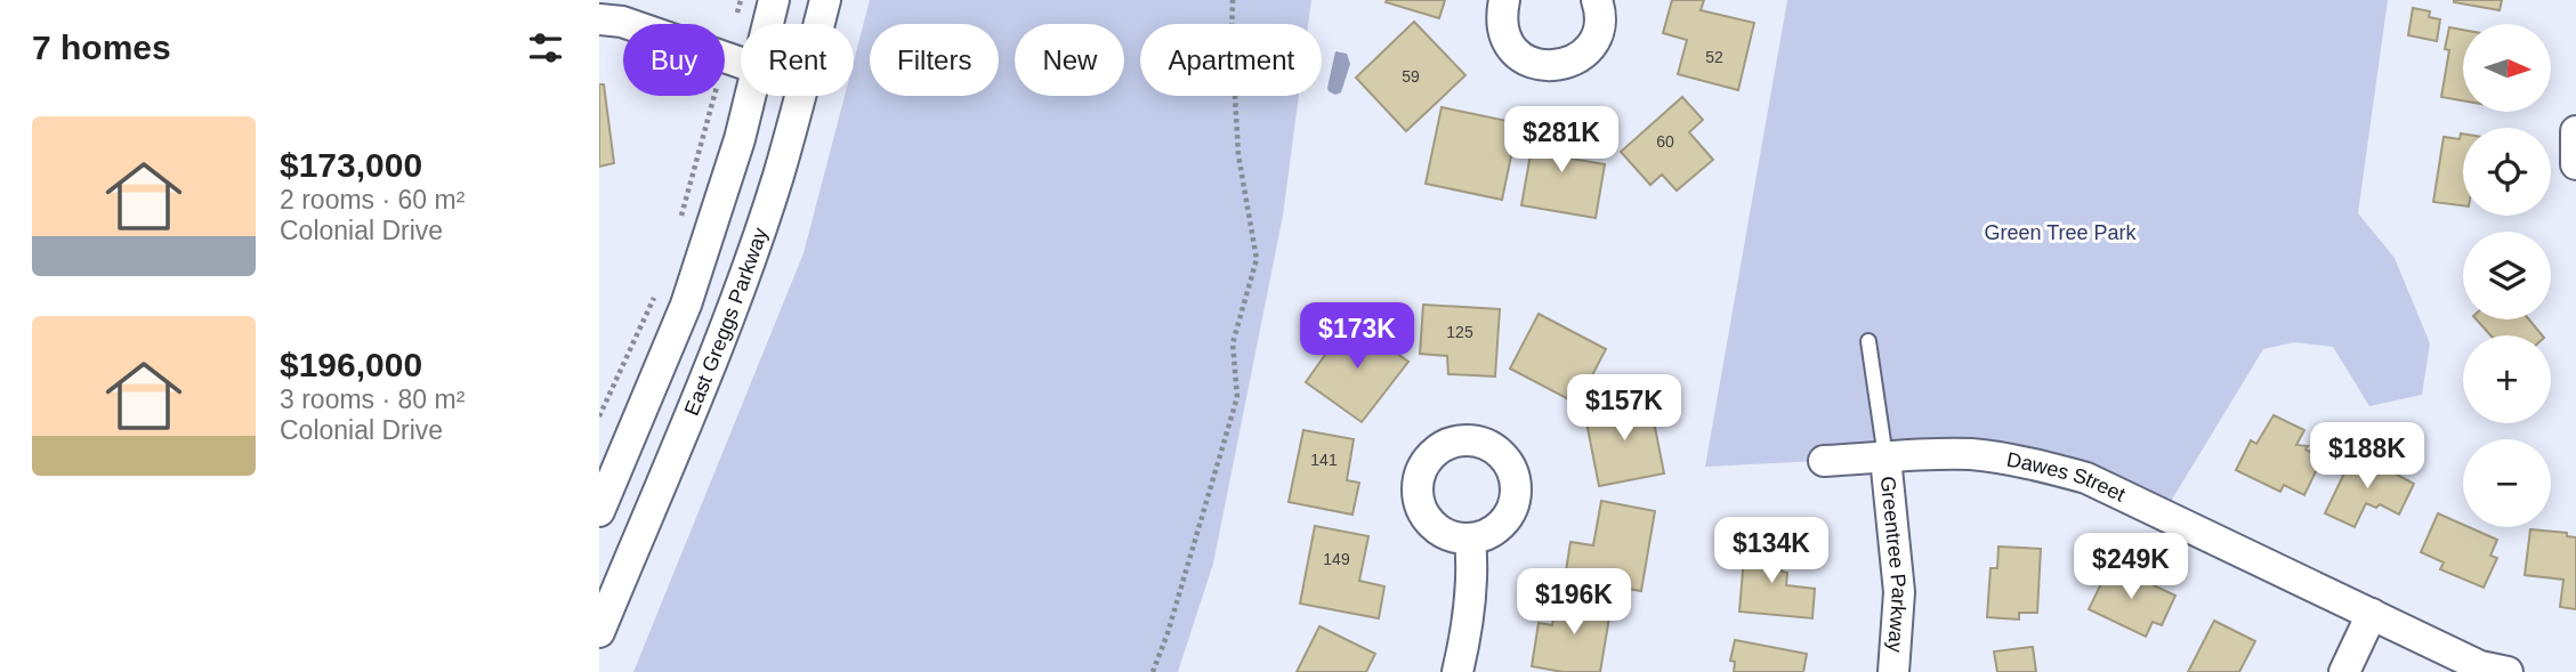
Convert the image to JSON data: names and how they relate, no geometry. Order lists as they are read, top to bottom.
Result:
{
  "streets": {
    "street": ["East Greggs Parkway", "Dawes Street", "Greentree Parkway"]
  },
  "crossings": [
    ["Dawes Street", "Greentree Parkway"]
  ],
  "parks": ["Green Tree Park"],
  "house_numbers": [
    "52",
    "59",
    "60",
    "125",
    "141",
    "149"
  ],
  "north": "right",
  "page": {
    "heading": "7 homes",
    "map_buttons": ["+", "−"],
    "chip": [
      "Buy",
      "Rent",
      "Filters",
      "New",
      "Apartment"
    ],
    "list": [
      {
        "name": "$173,000",
        "note": "2 rooms · 60 m² · Colonial Drive"
      },
      {
        "name": "$196,000",
        "note": "3 rooms · 80 m² · Colonial Drive"
      }
    ],
    "price": [
      "$281K",
      "$173K",
      "$157K",
      "$188K",
      "$134K",
      "$249K",
      "$196K"
    ]
  }
}
